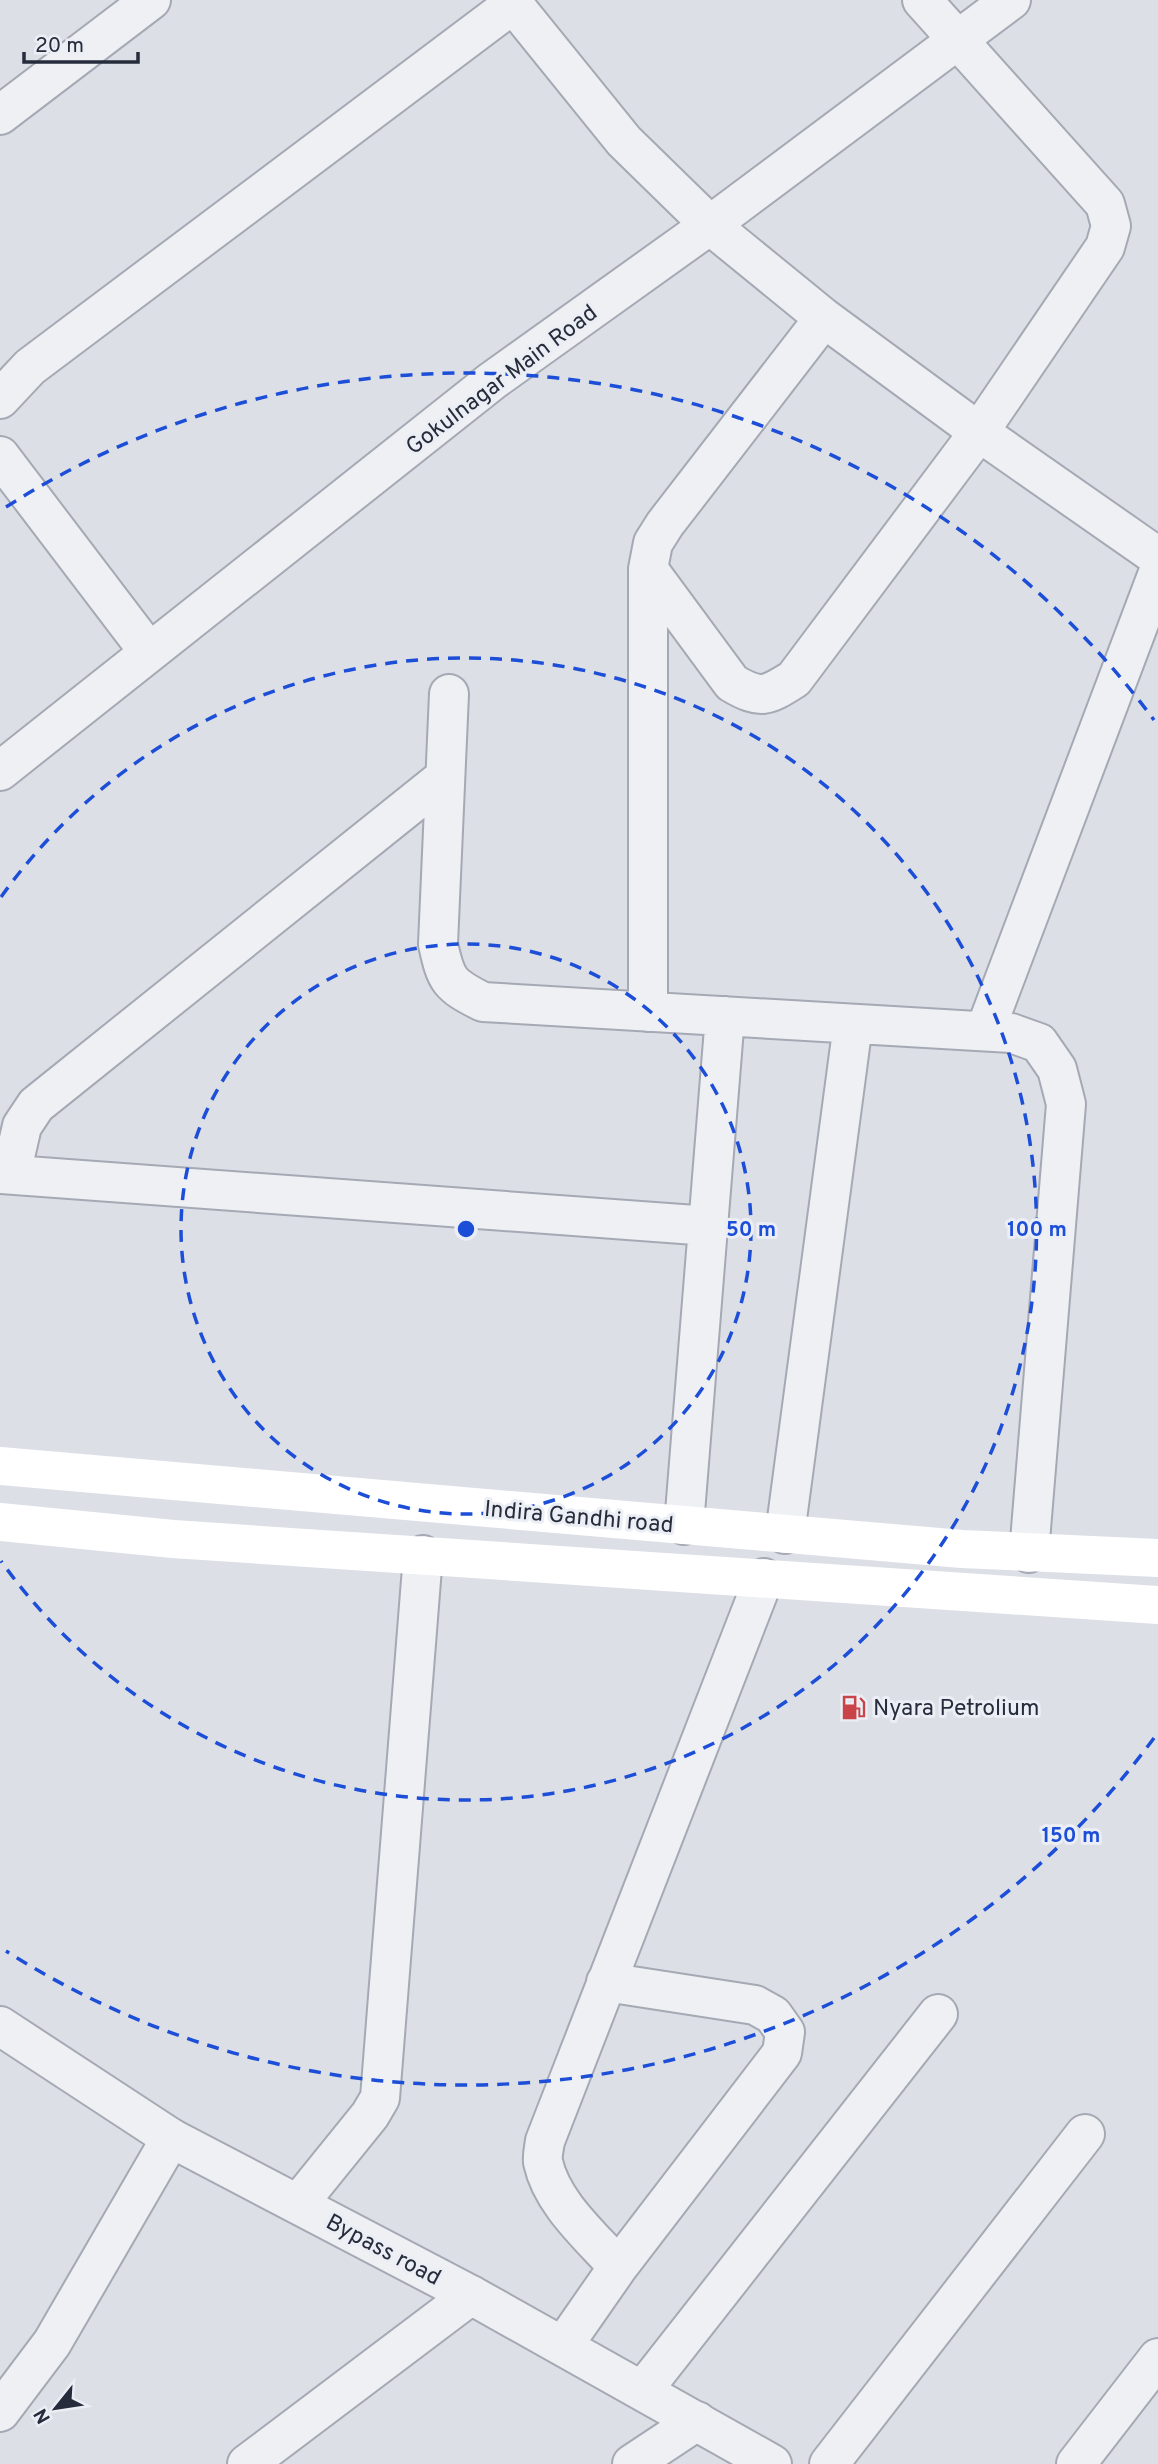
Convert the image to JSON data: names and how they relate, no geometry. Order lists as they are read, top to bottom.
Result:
{
  "streets": {
    "main road": ["Indira Gandhi road"],
    "street": ["Gokulnagar Main Road", "Bypass road"]
  },
  "places": {
    "fuel station": ["Nyara Petrolium"]
  },
  "scale_bar": "20 m",
  "north": "bottom left",
  "rings": ["50 m", "100 m", "150 m"]
}
